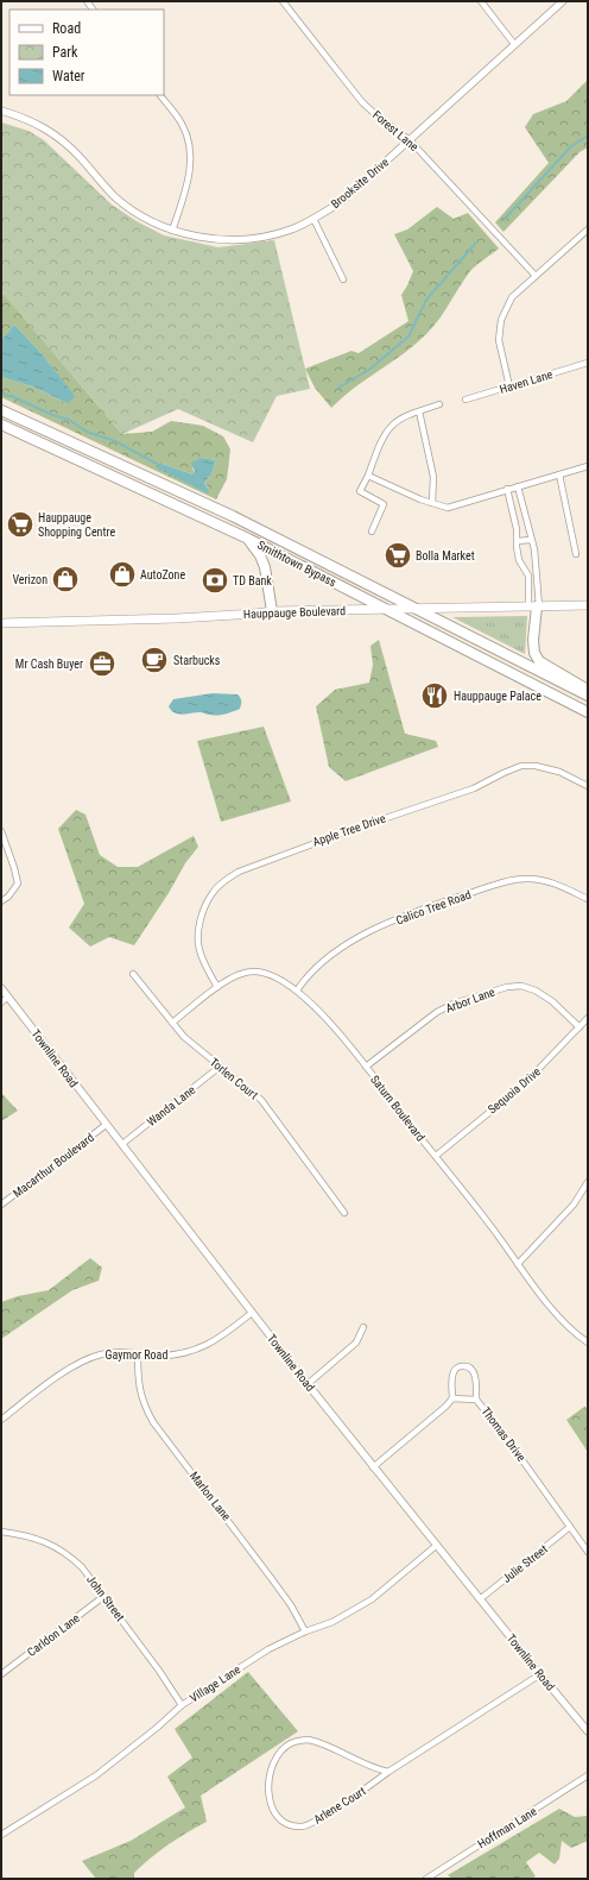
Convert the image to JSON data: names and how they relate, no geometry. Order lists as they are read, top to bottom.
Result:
{
  "streets": {
    "highway": ["Smithtown Bypass"],
    "main road": ["Hauppauge Boulevard"],
    "street": [
      "Forest Lane",
      "Brooksite Drive",
      "Haven Lane",
      "Apple Tree Drive",
      "Calico Tree Road",
      "Arbor Lane",
      "Townline Road",
      "Torlen Court",
      "Sequoia Drive",
      "Wanda Lane",
      "Saturn Boulevard",
      "Macarthur Boulevard",
      "Gaymor Road",
      "Thomas Drive",
      "Marlon Lane",
      "Julie Street",
      "John Street",
      "Carldon Lane",
      "Village Lane",
      "Arlene Court",
      "Hoffman Lane"
    ]
  },
  "crossings": [
    ["Forest Lane", "Brooksite Drive"],
    ["Smithtown Bypass", "Hauppauge Boulevard"],
    ["Apple Tree Drive", "Saturn Boulevard"],
    ["Calico Tree Road", "Saturn Boulevard"],
    ["Arbor Lane", "Sequoia Drive"],
    ["Arbor Lane", "Saturn Boulevard"],
    ["Townline Road", "Wanda Lane"],
    ["Townline Road", "Macarthur Boulevard"],
    ["Townline Road", "Gaymor Road"],
    ["Townline Road", "Julie Street"],
    ["Townline Road", "Village Lane"],
    ["Townline Road", "Arlene Court"],
    ["Torlen Court", "Wanda Lane"],
    ["Torlen Court", "Saturn Boulevard"],
    ["Sequoia Drive", "Saturn Boulevard"],
    ["Gaymor Road", "Marlon Lane"],
    ["Thomas Drive", "Julie Street"],
    ["Marlon Lane", "Village Lane"],
    ["John Street", "Carldon Lane"],
    ["John Street", "Village Lane"]
  ],
  "places": {
    "supermarket": ["Hauppauge Shopping Centre", "Bolla Market"],
    "shop": ["AutoZone", "Verizon"],
    "bank": ["TD Bank"],
    "cafe": ["Starbucks"],
    "office": ["Mr Cash Buyer"],
    "restaurant": ["Hauppauge Palace"]
  },
  "legend": ["Road", "Park", "Water"]
}
